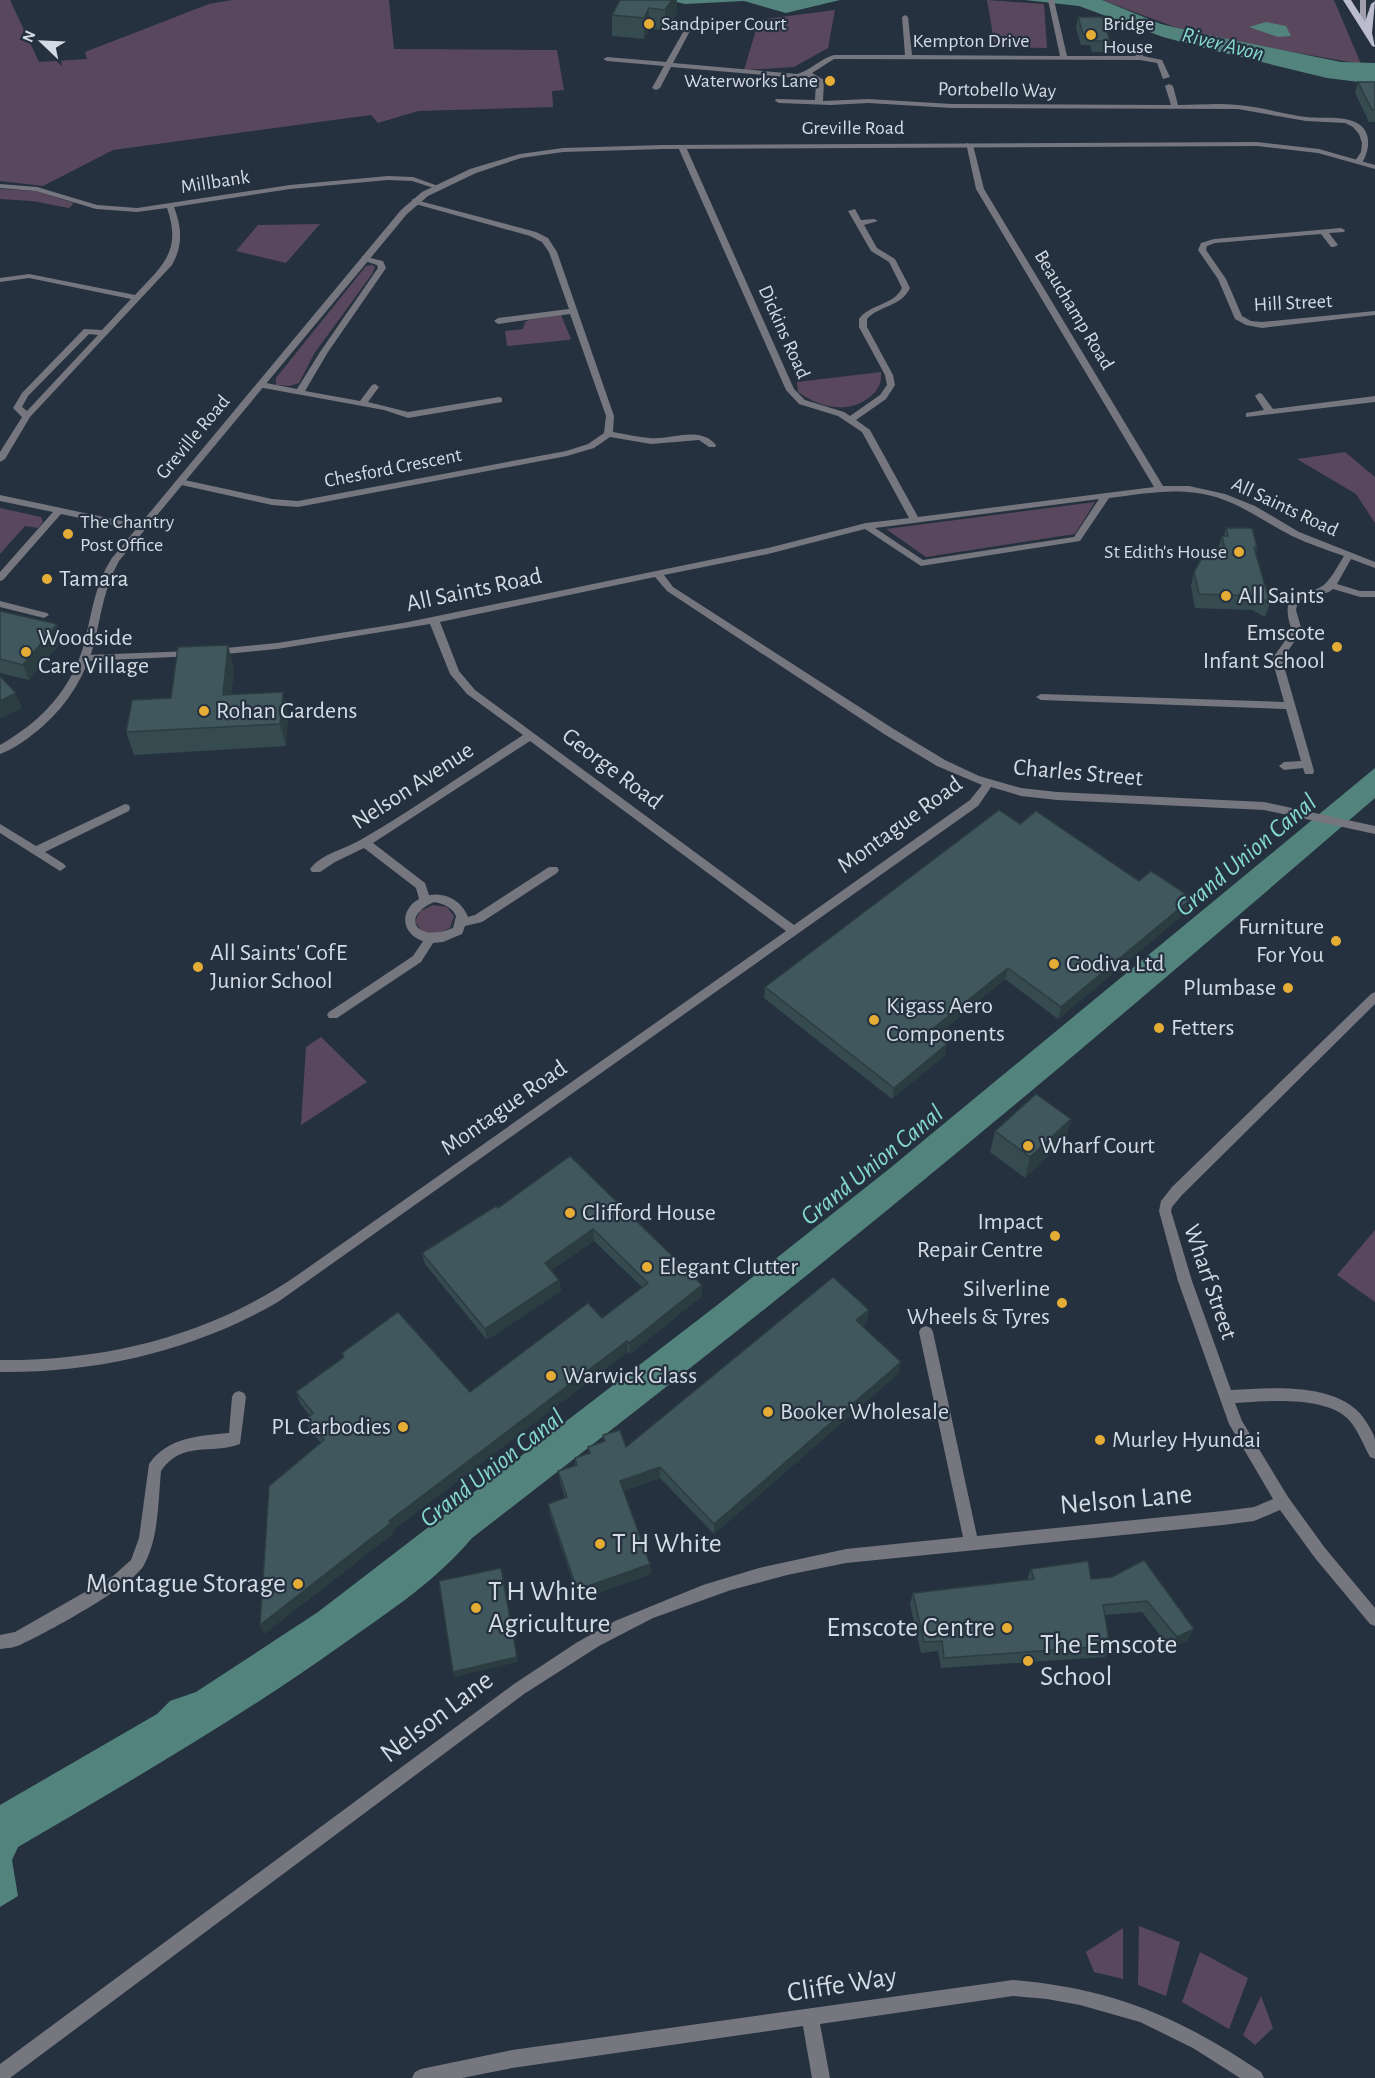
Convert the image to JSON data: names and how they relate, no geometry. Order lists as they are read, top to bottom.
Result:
{
  "streets": {
    "street": [
      "Kempton Drive",
      "Portobello Way",
      "Greville Road",
      "Millbank",
      "Hill Street",
      "Beauchamp Road",
      "Dickins Road",
      "Chesford Crescent",
      "All Saints Road",
      "George Road",
      "Charles Street",
      "Nelson Avenue",
      "Montague Road",
      "Wharf Street",
      "Nelson Lane",
      "Cliffe Way"
    ]
  },
  "crossings": [
    ["Kempton Drive", "Portobello Way"],
    ["Portobello Way", "Greville Road"],
    ["Greville Road", "Millbank"],
    ["Greville Road", "Beauchamp Road"],
    ["Greville Road", "Dickins Road"],
    ["Greville Road", "Chesford Crescent"],
    ["Greville Road", "All Saints Road"],
    ["Beauchamp Road", "All Saints Road"],
    ["Dickins Road", "All Saints Road"],
    ["All Saints Road", "George Road"],
    ["All Saints Road", "Charles Street"],
    ["George Road", "Nelson Avenue"],
    ["George Road", "Montague Road"],
    ["Charles Street", "Montague Road"],
    ["Wharf Street", "Nelson Lane"]
  ],
  "water": ["River Avon", "Grand Union Canal"],
  "places": [
    "Sandpiper Court",
    "Bridge House",
    "Waterworks Lane",
    "The Chantry Post Office",
    "St Edith's House",
    "Tamara",
    "All Saints",
    "Emscote Infant School",
    "Woodside Care Village",
    "Rohan Gardens",
    "Furniture For You",
    "Godiva Ltd",
    "All Saints' CofE Junior School",
    "Plumbase",
    "Kigass Aero Components",
    "Fetters",
    "Wharf Court",
    "Clifford House",
    "Impact Repair Centre",
    "Elegant Clutter",
    "Silverline Wheels & Tyres",
    "Warwick Glass",
    "Booker Wholesale",
    "PL Carbodies",
    "Murley Hyundai",
    "T H White",
    "Montague Storage",
    "T H White Agriculture",
    "Emscote Centre",
    "The Emscote School"
  ],
  "north": "top left"
}
